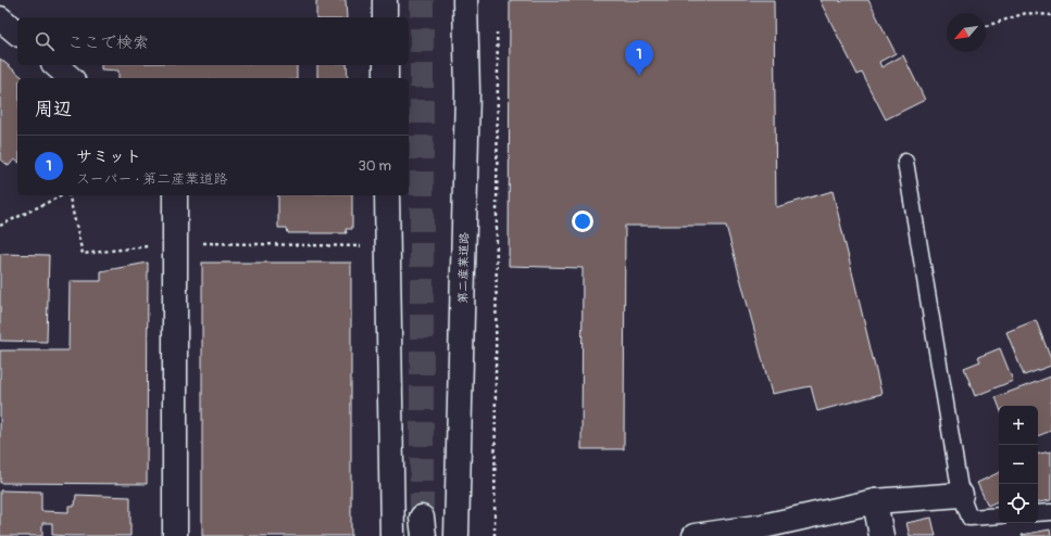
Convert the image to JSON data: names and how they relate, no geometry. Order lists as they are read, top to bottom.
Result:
{
  "streets": {
    "main road": ["第二産業道路"]
  },
  "north": "bottom left",
  "page": {
    "search": "ここで検索",
    "pins": "1",
    "heading": "周辺",
    "list": [
      {
        "mark": "1",
        "name": "サミット",
        "note": "スーパー · 第二産業道路",
        "value": "30 m"
      }
    ],
    "map_buttons": ["+", "−"]
  }
}
